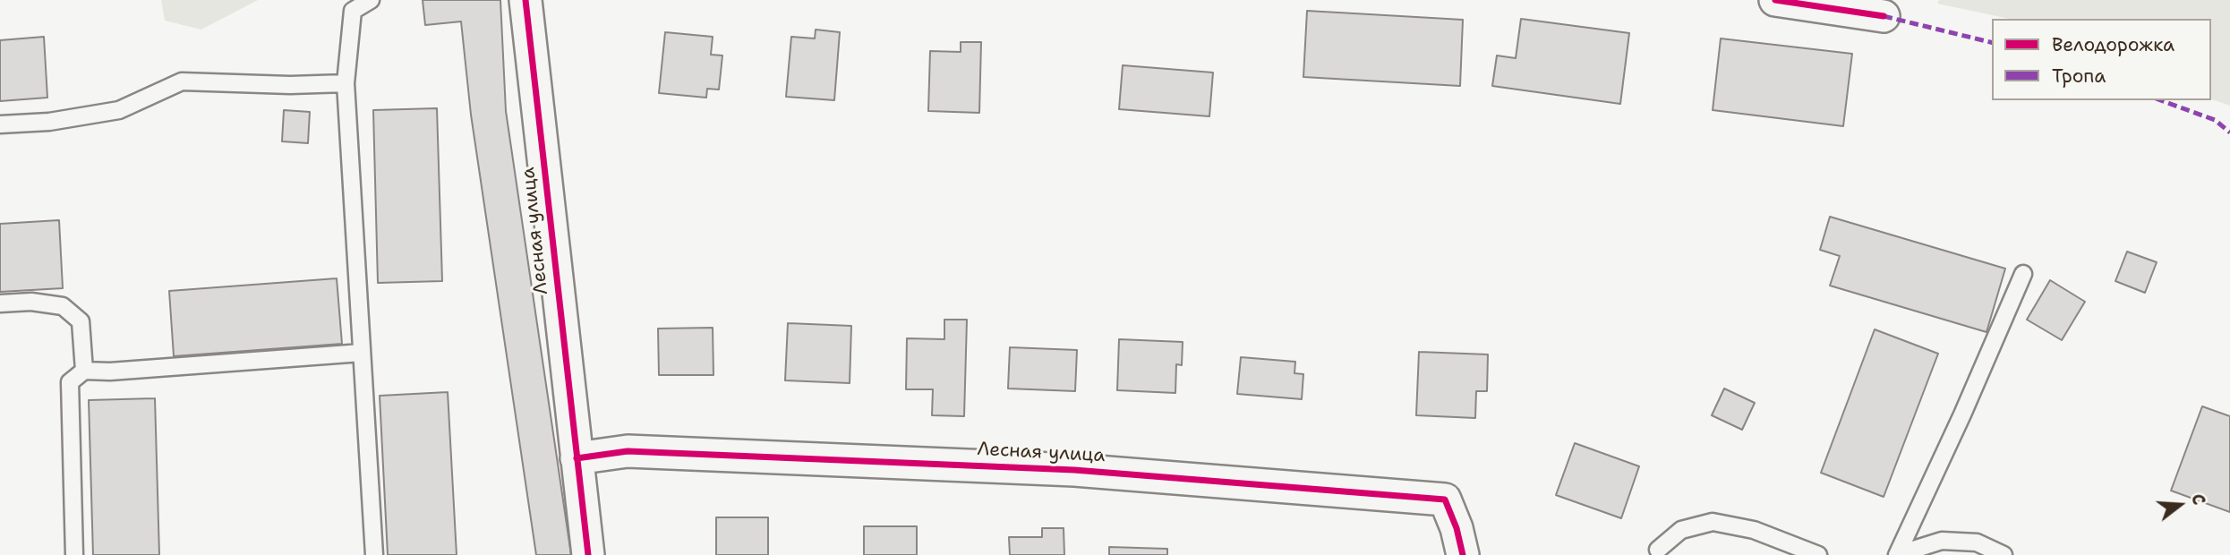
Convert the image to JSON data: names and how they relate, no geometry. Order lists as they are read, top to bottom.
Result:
{
  "streets": {
    "street": ["Лесная улица"]
  },
  "legend": ["Велодорожка", "Тропа"],
  "north": "right"
}
